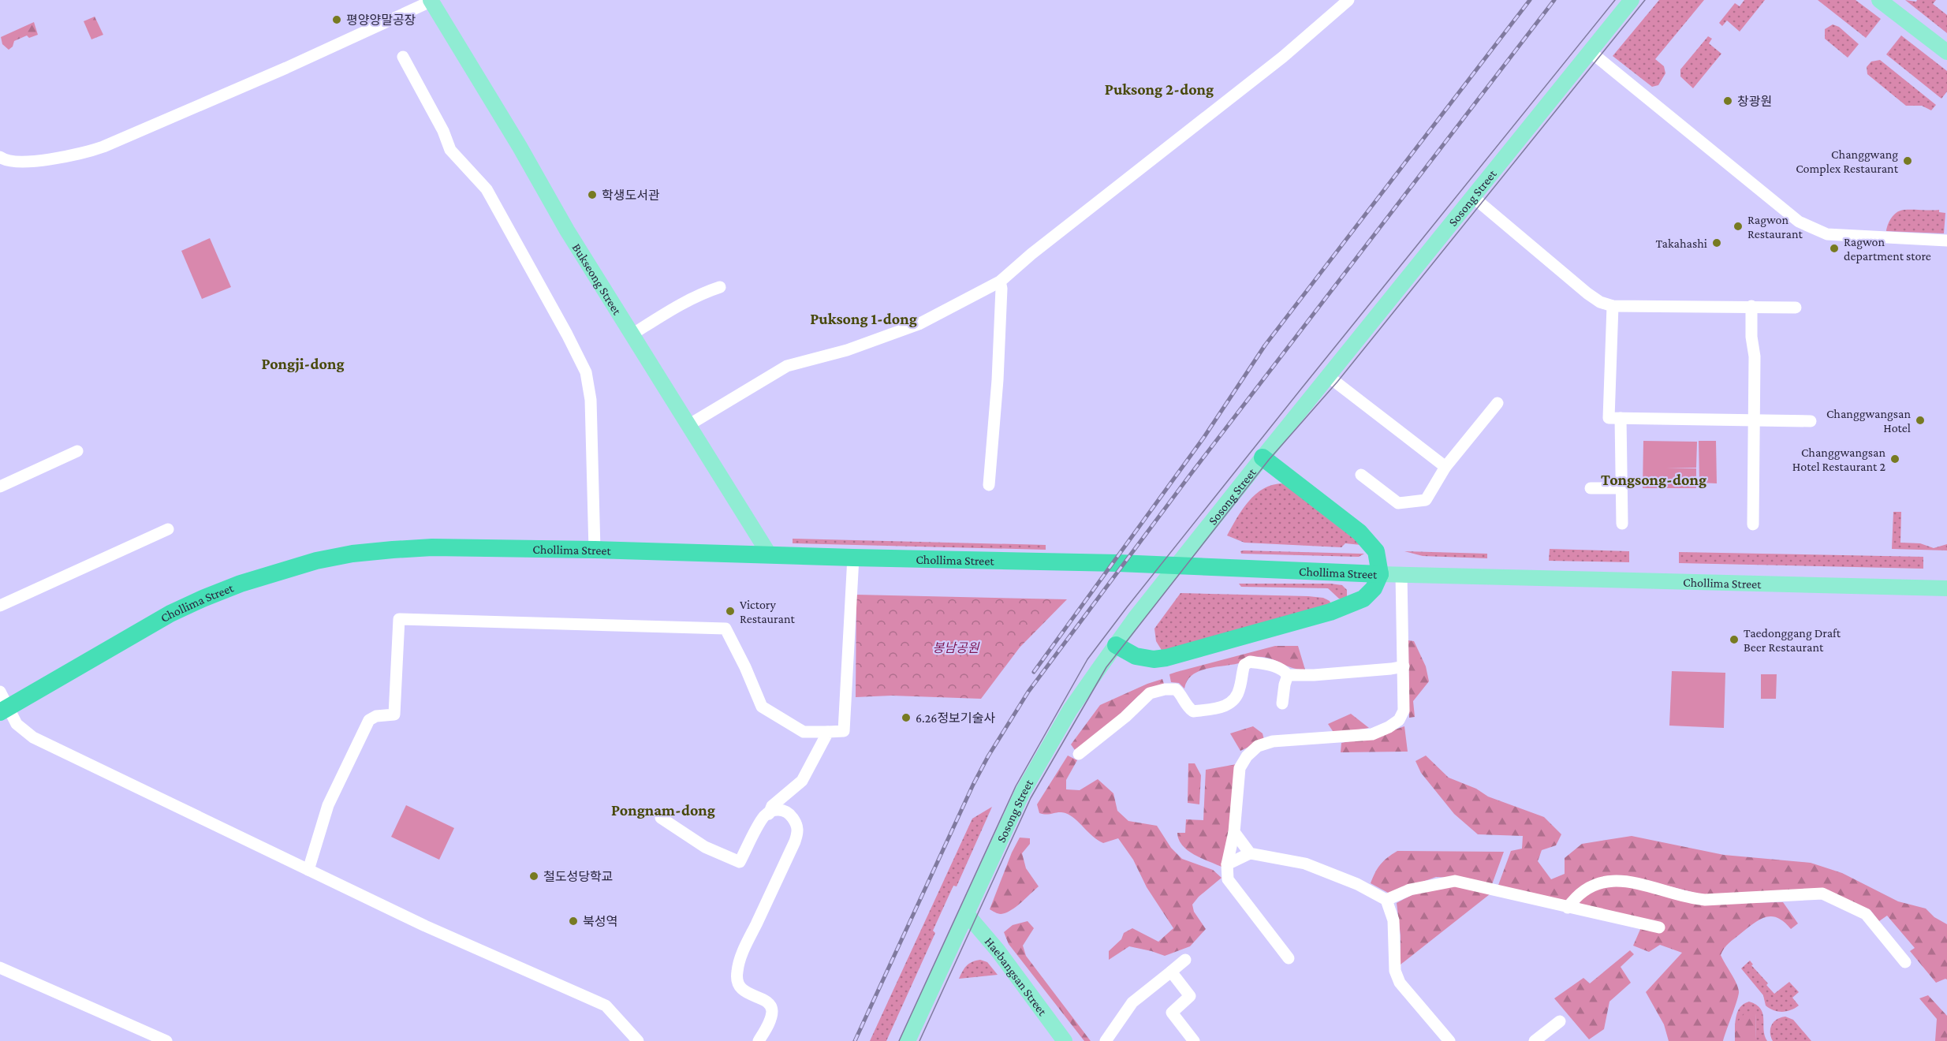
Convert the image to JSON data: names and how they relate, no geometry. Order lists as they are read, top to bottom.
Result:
{
  "streets": {
    "highway": ["Chollima Street"],
    "main road": ["Sosong Street", "Bukseong Street", "Haebangsan Street"]
  },
  "crossings": [
    ["Sosong Street", "Haebangsan Street"],
    ["Bukseong Street", "Chollima Street"]
  ],
  "districts": [
    "Puksong 2-dong",
    "Puksong 1-dong",
    "Pongji-dong",
    "Tongsong-dong",
    "Pongnam-dong"
  ],
  "parks": ["봉남공원"],
  "places": [
    "평양양말공장",
    "창광원",
    "Changgwang Complex Restaurant",
    "학생도서관",
    "Ragwon Restaurant",
    "Takahashi",
    "Ragwon department store",
    "Changgwangsan Hotel",
    "Changgwangsan Hotel Restaurant 2",
    "Victory Restaurant",
    "Taedonggang Draft Beer Restaurant",
    "6.26정보기술사",
    "철도성당학교",
    "북성역"
  ]
}
